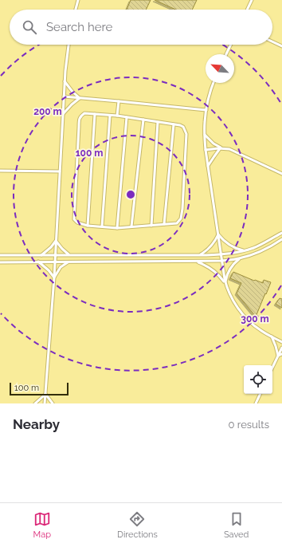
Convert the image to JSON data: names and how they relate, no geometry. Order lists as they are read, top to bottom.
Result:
{
  "scale_bar": "100 m",
  "north": "top left",
  "page": {
    "search": "Search here",
    "scale": "100 m",
    "heading": ["Nearby", "0 results"],
    "nav": ["Map", "Directions", "Saved"]
  },
  "rings": ["200 m", "100 m", "300 m"]
}
